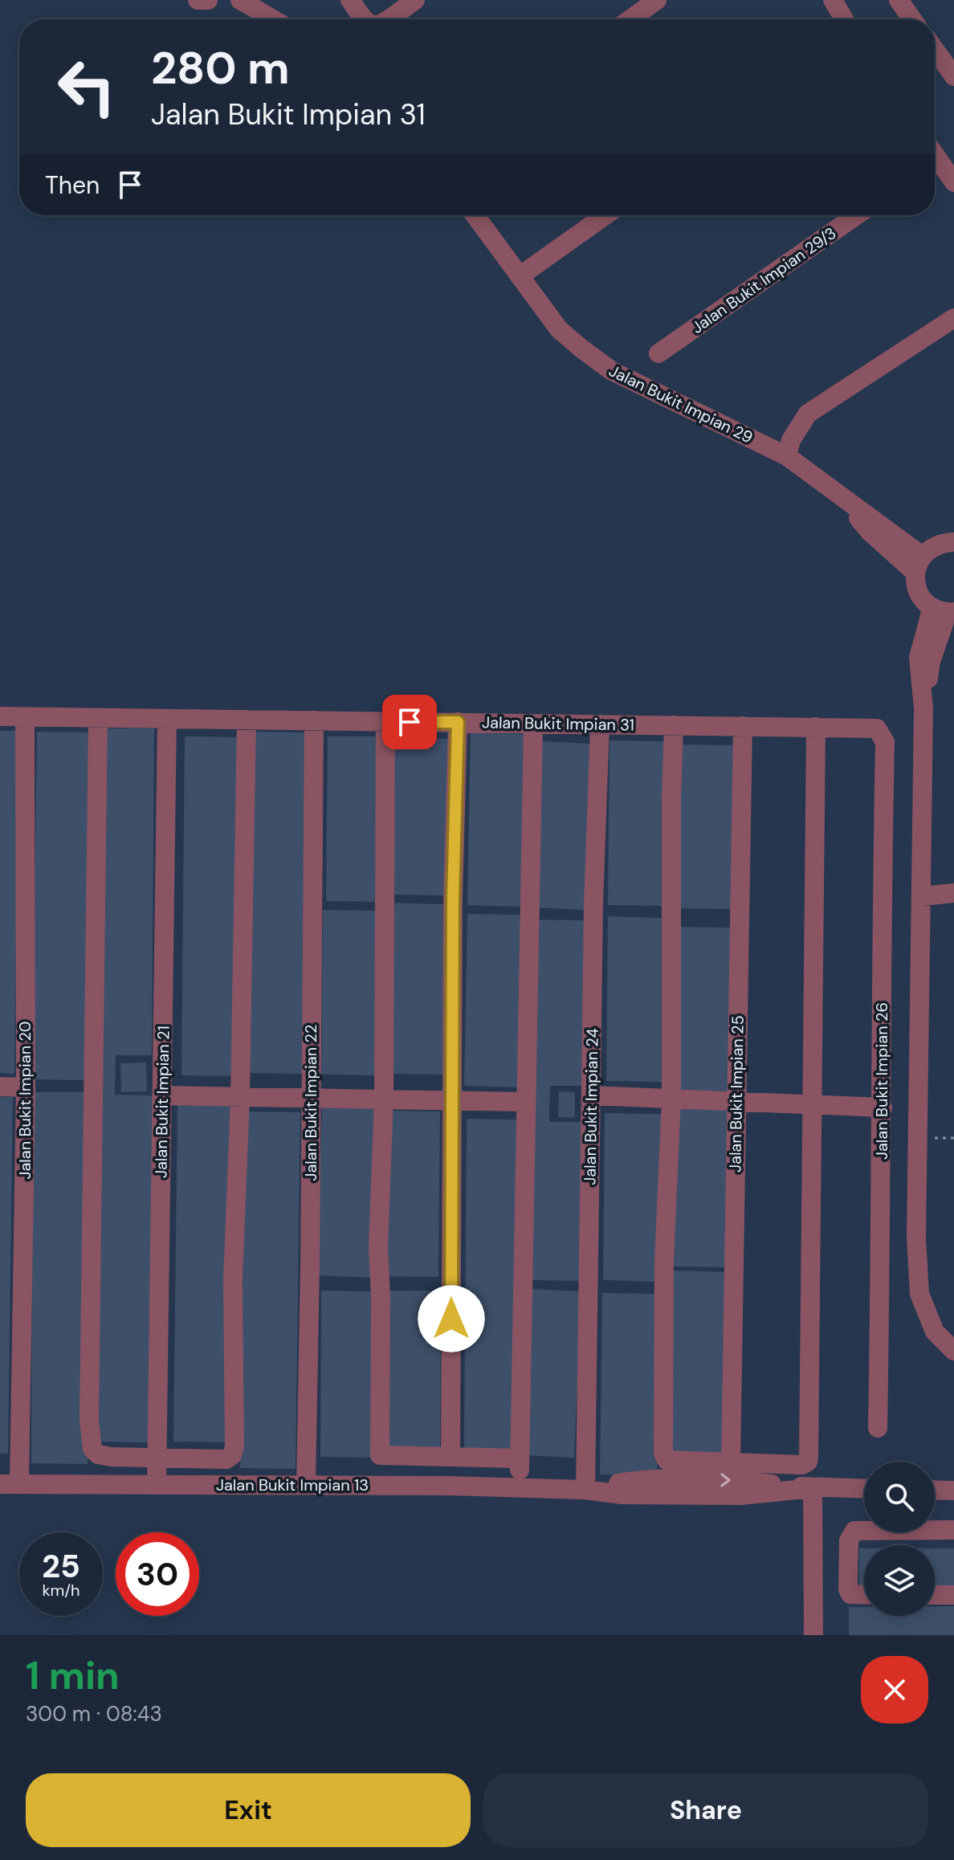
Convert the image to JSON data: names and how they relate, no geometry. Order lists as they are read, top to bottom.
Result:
{
  "streets": {
    "street": [
      "Jalan Bukit Impian 29/3",
      "Jalan Bukit Impian 29",
      "Jalan Bukit Impian 31",
      "Jalan Bukit Impian 26",
      "Jalan Bukit Impian 25",
      "Jalan Bukit Impian 20",
      "Jalan Bukit Impian 21",
      "Jalan Bukit Impian 22",
      "Jalan Bukit Impian 24",
      "Jalan Bukit Impian 13"
    ]
  },
  "crossings": [
    ["Jalan Bukit Impian 31", "Jalan Bukit Impian 26"],
    ["Jalan Bukit Impian 31", "Jalan Bukit Impian 25"],
    ["Jalan Bukit Impian 31", "Jalan Bukit Impian 20"],
    ["Jalan Bukit Impian 31", "Jalan Bukit Impian 21"],
    ["Jalan Bukit Impian 31", "Jalan Bukit Impian 22"],
    ["Jalan Bukit Impian 31", "Jalan Bukit Impian 24"],
    ["Jalan Bukit Impian 20", "Jalan Bukit Impian 13"],
    ["Jalan Bukit Impian 21", "Jalan Bukit Impian 13"],
    ["Jalan Bukit Impian 22", "Jalan Bukit Impian 13"],
    ["Jalan Bukit Impian 24", "Jalan Bukit Impian 13"]
  ],
  "page": {
    "turn": ["280 m", "Jalan Bukit Impian 31"],
    "then": "Then",
    "speed": "25 km/h",
    "limit": "30",
    "heading": ["1 min", "300 m · 08:43"],
    "buttons": ["Exit", "Share"]
  }
}
